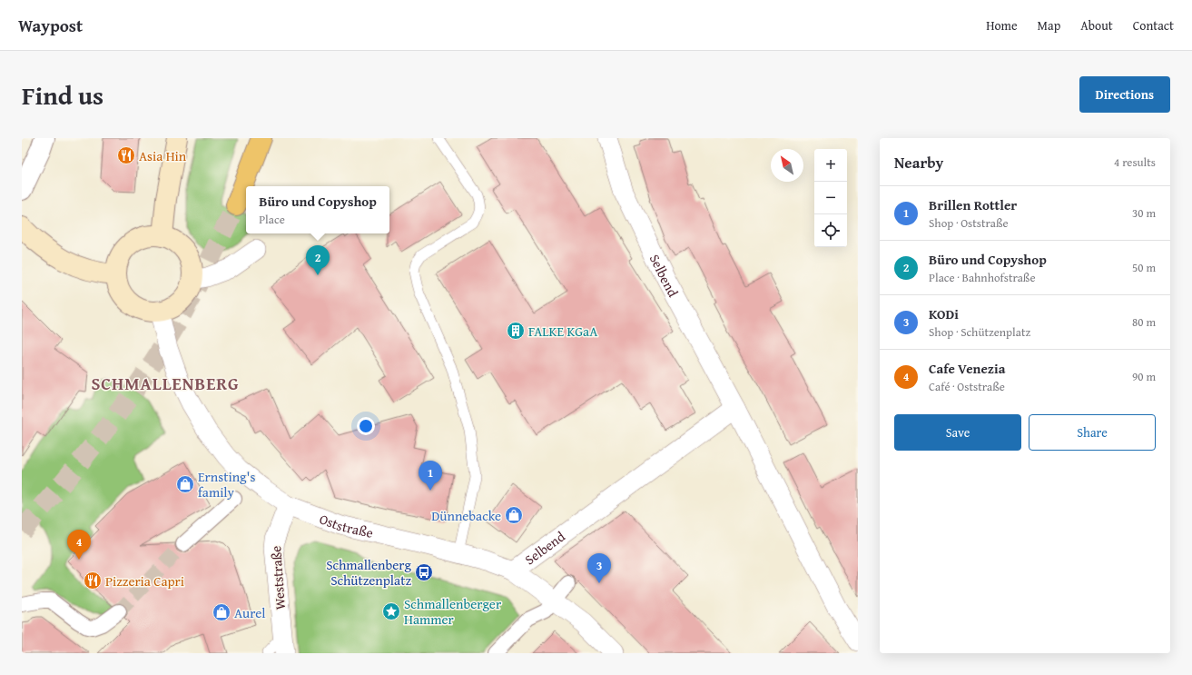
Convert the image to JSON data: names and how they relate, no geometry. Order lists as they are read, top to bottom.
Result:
{
  "streets": {
    "street": ["Selbend", "Oststraße", "Weststraße"]
  },
  "crossings": [
    ["Selbend", "Oststraße"],
    ["Oststraße", "Weststraße"]
  ],
  "districts": ["SCHMALLENBERG"],
  "places": {
    "restaurant": ["Asia Hin", "Pizzeria Capri"],
    "building": ["FALKE KGaA"],
    "shop": ["Ernsting's family", "Dünnebacke", "Aurel"],
    "bus stop": ["Schmallenberg Schützenplatz"],
    "place": ["Schmallenberger Hammer"]
  },
  "north": "top left",
  "page": {
    "header": "Waypost",
    "nav": [
      "Home",
      "Map",
      "About",
      "Contact"
    ],
    "title": "Find us",
    "buttons": [
      "Directions",
      ["Save", "Share"]
    ],
    "heading": ["Nearby", "4 results"],
    "map_buttons": ["+", "−"],
    "list": [
      {
        "mark": "1",
        "name": "Brillen Rottler",
        "note": "Shop · Oststraße",
        "value": "30 m"
      },
      {
        "mark": "2",
        "name": "Büro und Copyshop",
        "note": "Place · Bahnhofstraße",
        "value": "50 m"
      },
      {
        "mark": "3",
        "name": "KODi",
        "note": "Shop · Schützenplatz",
        "value": "80 m"
      },
      {
        "mark": "4",
        "name": "Cafe Venezia",
        "note": "Café · Oststraße",
        "value": "90 m"
      }
    ],
    "popup": ["Büro und Copyshop", "Place"],
    "pins": [
      "2",
      "1",
      "4",
      "3"
    ]
  }
}
